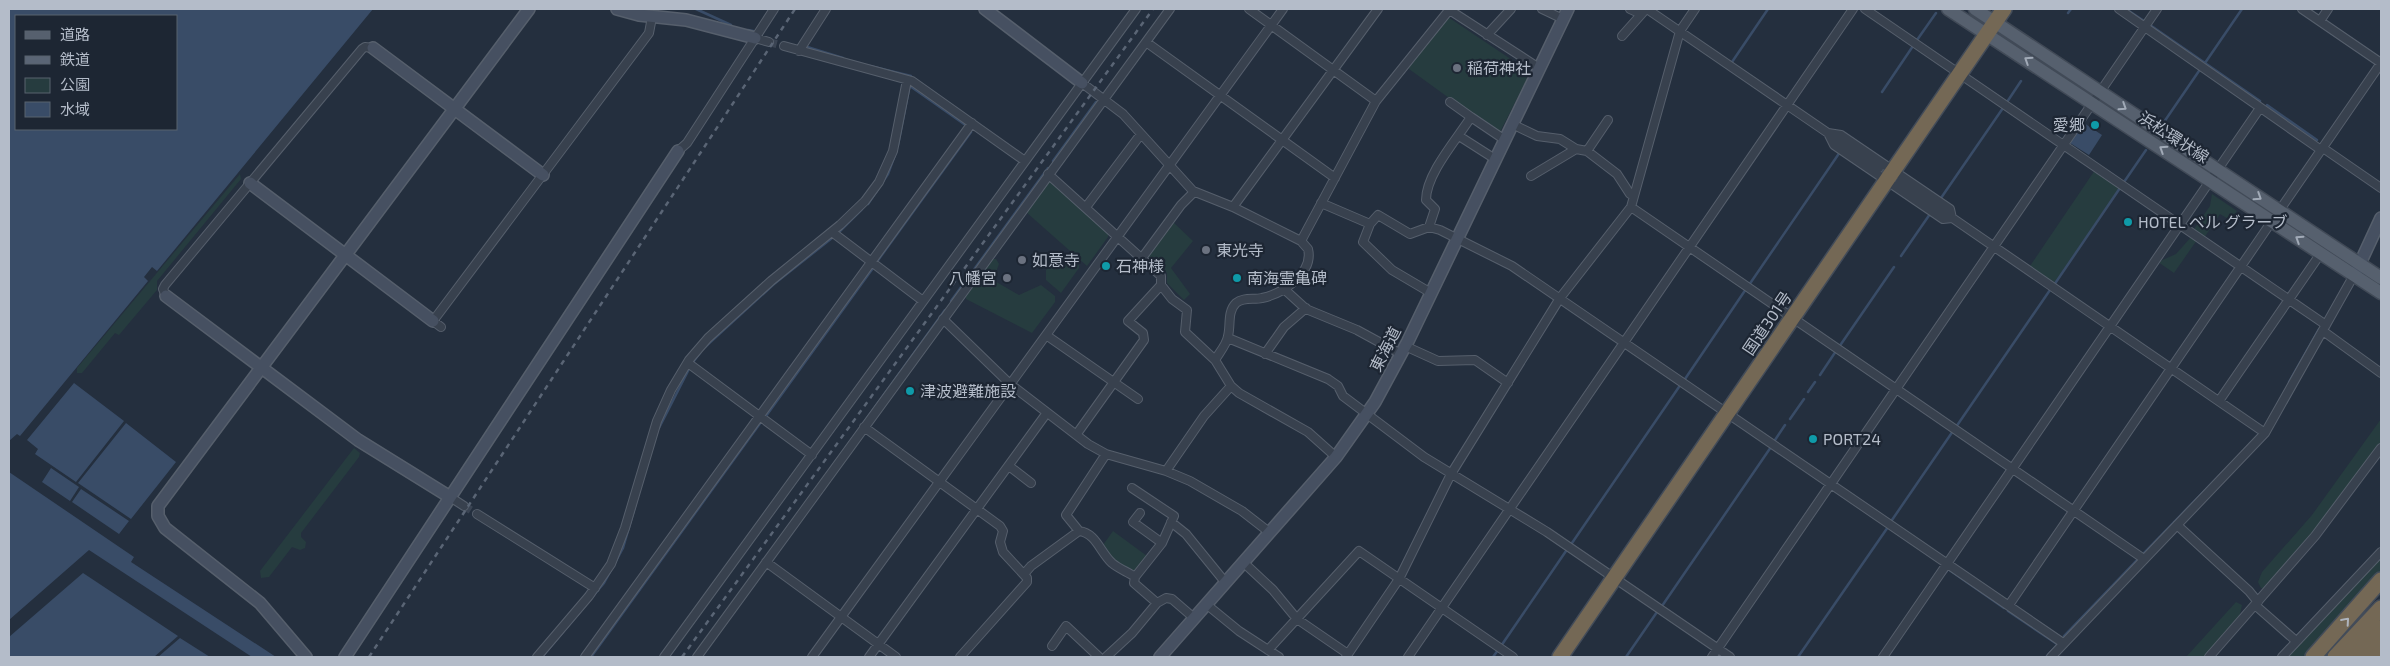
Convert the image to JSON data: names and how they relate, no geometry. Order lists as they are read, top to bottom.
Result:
{
  "streets": {
    "highway": ["国道301号"],
    "main road": ["浜松環状線"],
    "street": ["東海道"]
  },
  "crossings": [
    ["浜松環状線", "国道301号"]
  ],
  "places": [
    "稲荷神社",
    "愛郷",
    "HOTEL ベル グラーブ",
    "東光寺",
    "如意寺",
    "石神様",
    "八幡宮",
    "南海霊亀碑",
    "津波避難施設",
    "PORT24"
  ],
  "legend": [
    "道路",
    "鉄道",
    "公園",
    "水域"
  ]
}
